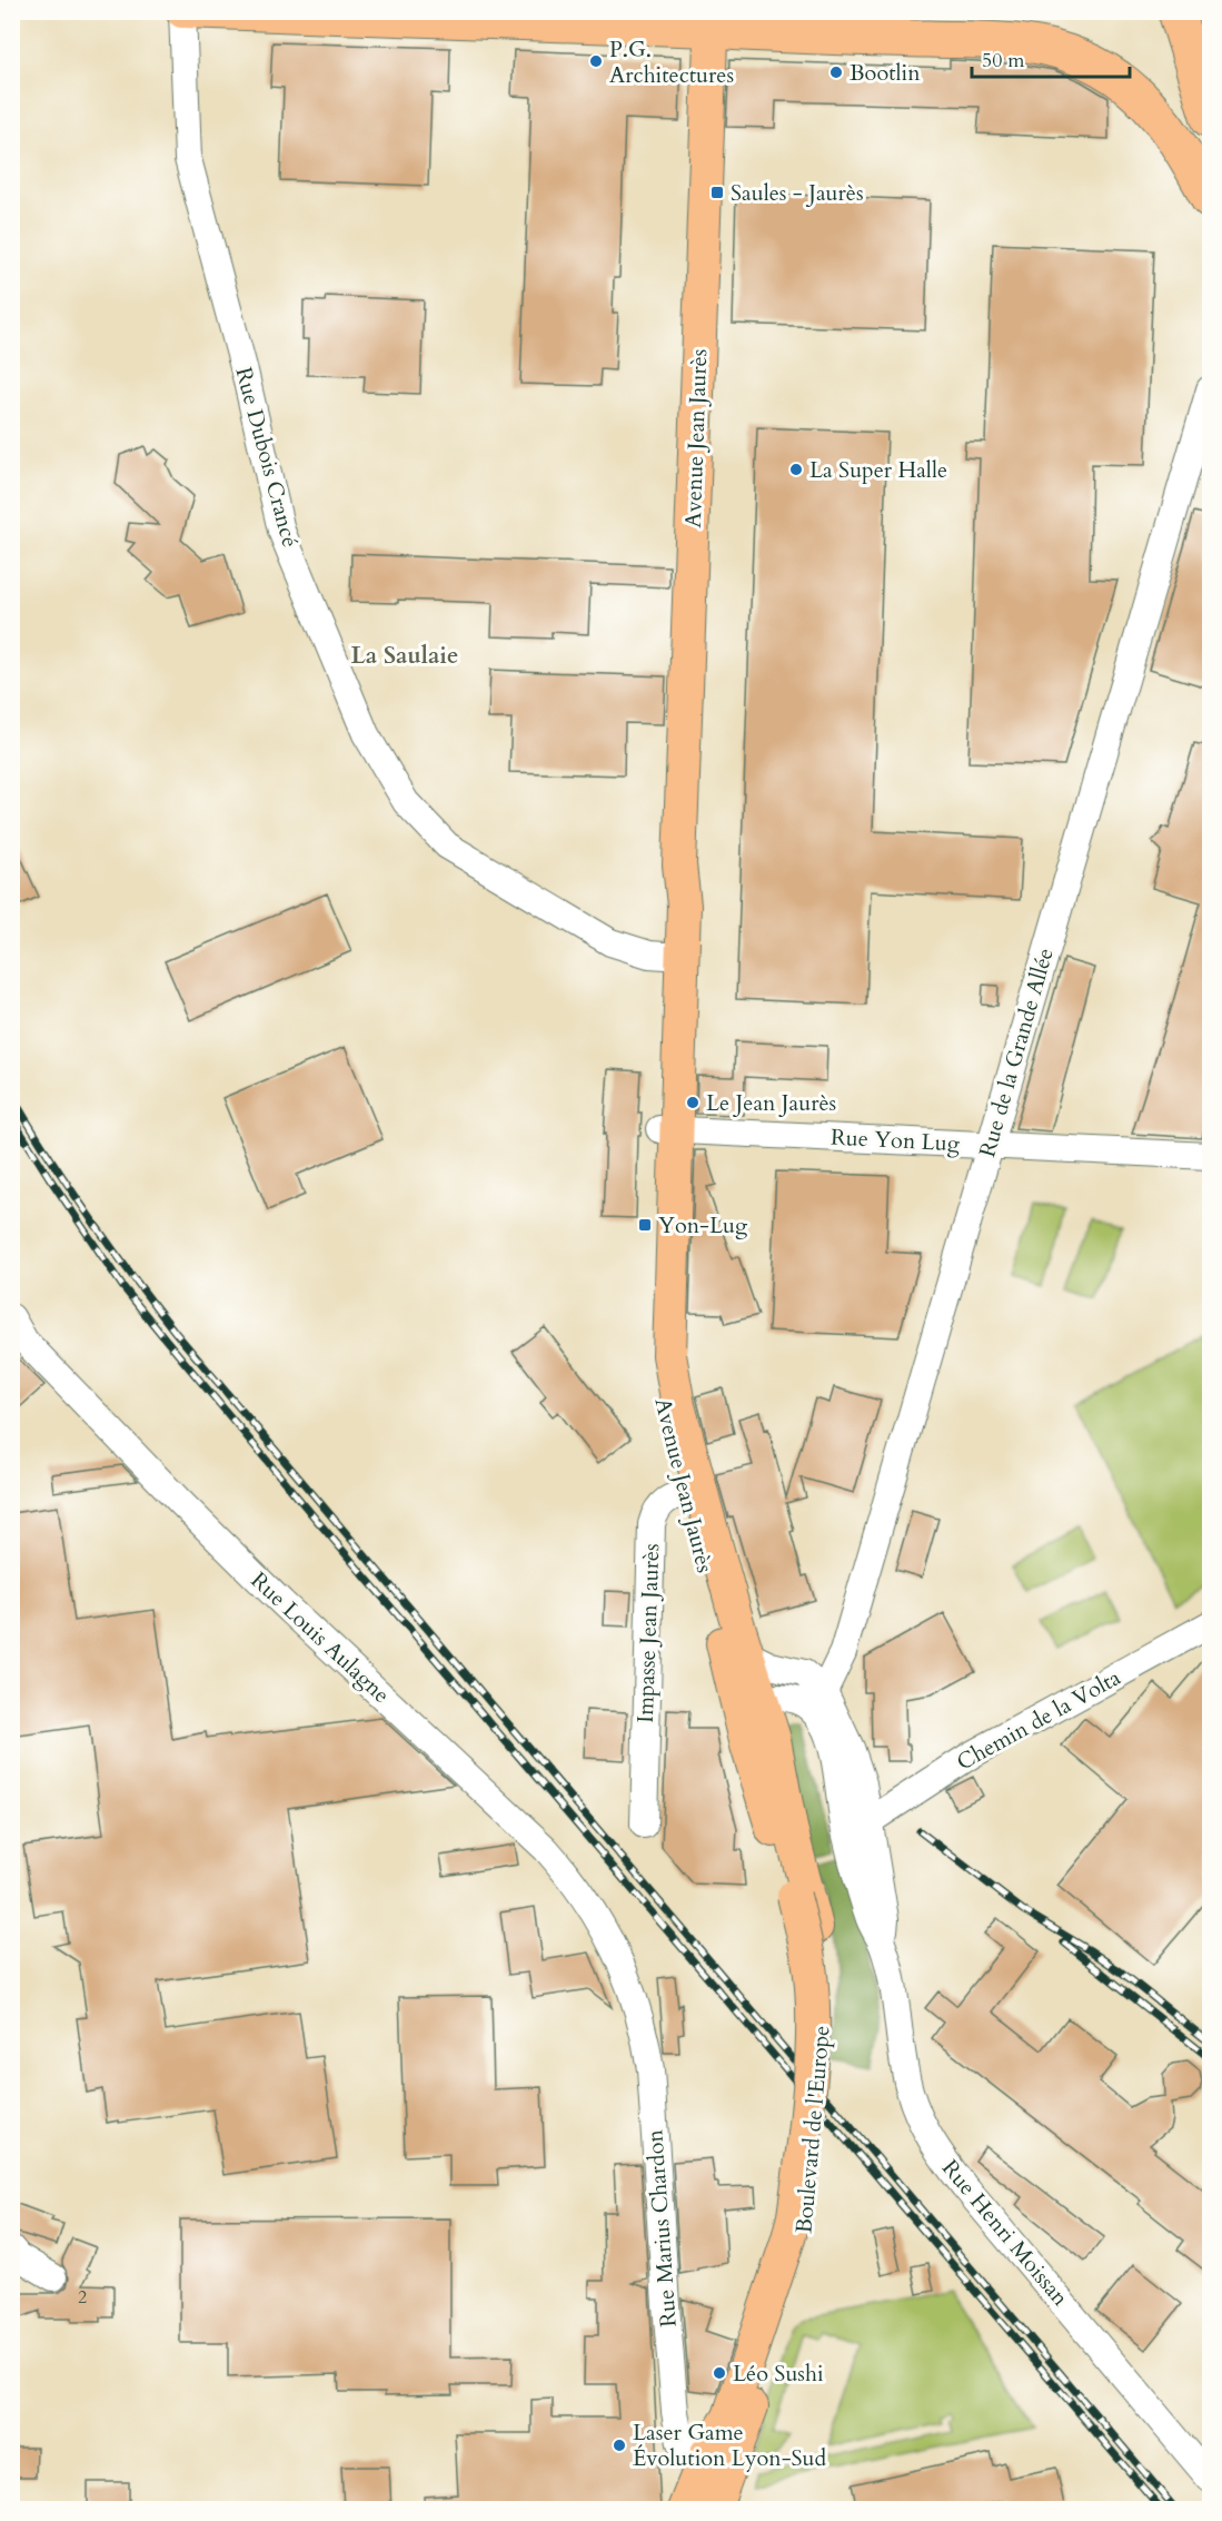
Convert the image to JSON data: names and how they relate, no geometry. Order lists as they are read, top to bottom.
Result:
{
  "streets": {
    "main road": ["Avenue Jean Jaurès", "Boulevard de l'Europe"],
    "street": [
      "Rue Dubois Crancé",
      "Rue de la Grande Allée",
      "Rue Yon Lug",
      "Impasse Jean Jaurès",
      "Rue Louis Aulagne",
      "Chemin de la Volta",
      "Rue Marius Chardon",
      "Rue Henri Moissan"
    ]
  },
  "crossings": [
    ["Avenue Jean Jaurès", "Rue Dubois Crancé"],
    ["Avenue Jean Jaurès", "Rue Yon Lug"],
    ["Avenue Jean Jaurès", "Impasse Jean Jaurès"],
    ["Avenue Jean Jaurès", "Boulevard de l'Europe"],
    ["Rue de la Grande Allée", "Rue Yon Lug"],
    ["Rue de la Grande Allée", "Rue Henri Moissan"],
    ["Rue Louis Aulagne", "Rue Marius Chardon"],
    ["Chemin de la Volta", "Rue Henri Moissan"],
    ["Boulevard de l'Europe", "Rue Marius Chardon"]
  ],
  "districts": ["La Saulaie"],
  "places": {
    "other": [
      "P.G. Architectures",
      "Bootlin",
      "La Super Halle",
      "Le Jean Jaurès",
      "Léo Sushi",
      "Laser Game Évolution Lyon-Sud"
    ],
    "transit": ["Saules - Jaurès", "Yon-Lug"]
  },
  "house_numbers": ["2"],
  "scale_bar": "50 m"
}
